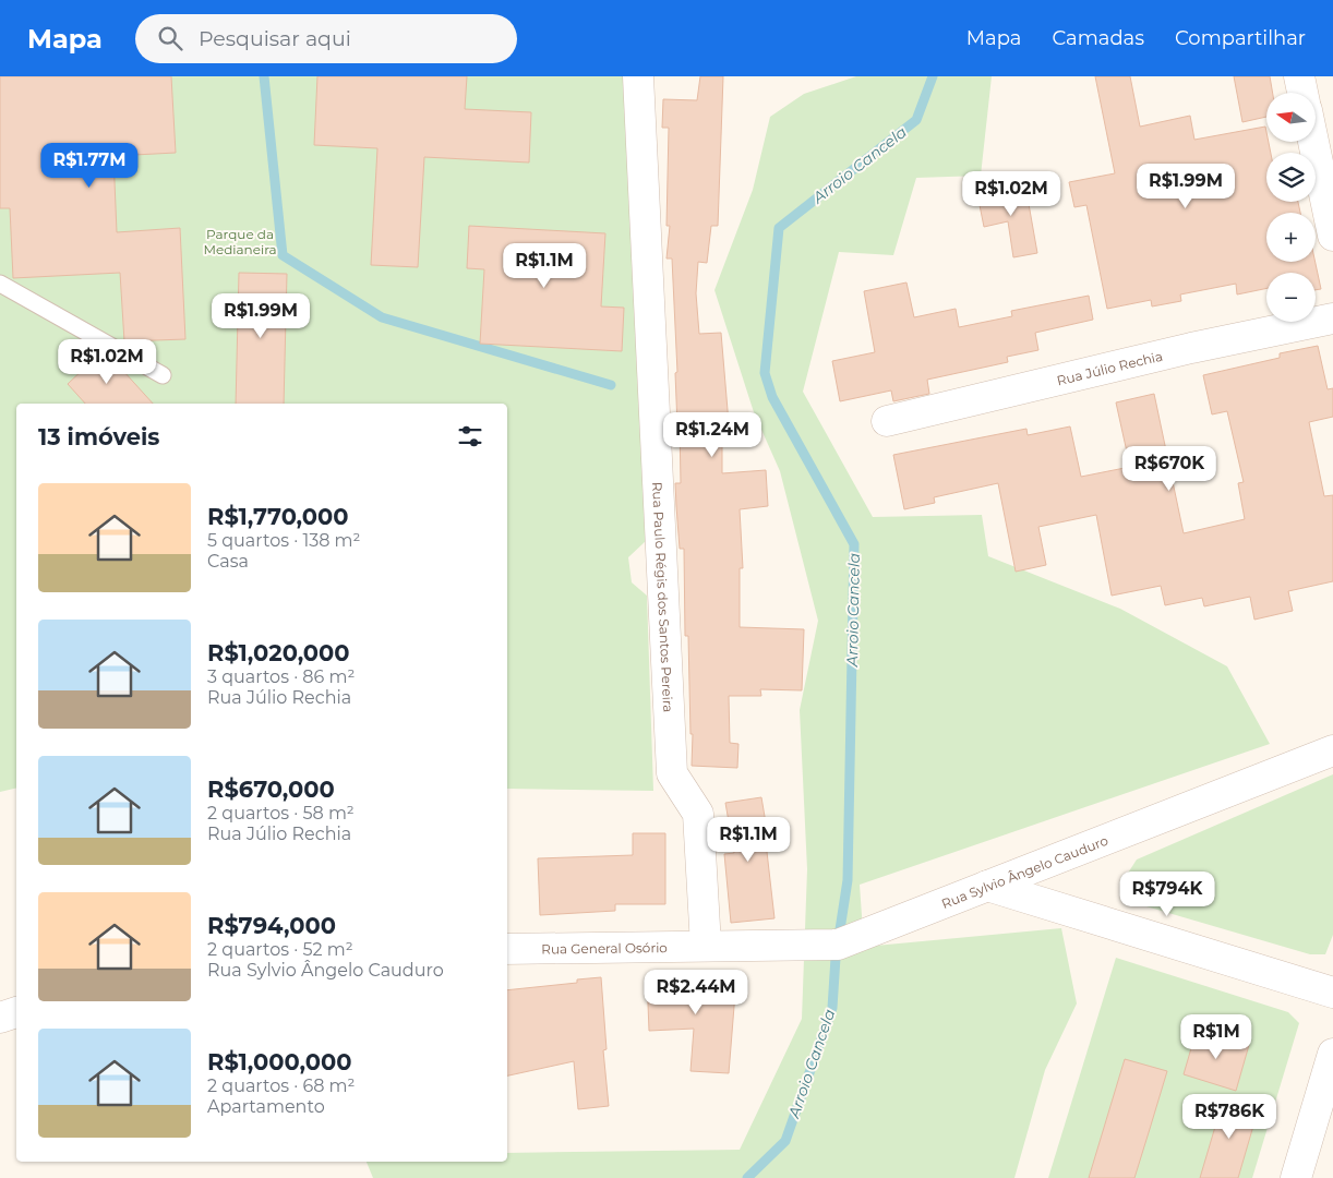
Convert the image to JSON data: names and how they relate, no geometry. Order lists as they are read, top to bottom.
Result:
{
  "streets": {
    "street": [
      "Rua Júlio Rechia",
      "Rua Paulo Régis dos Santos Pereira",
      "Rua Sylvio Ângelo Cauduro",
      "Rua General Osório"
    ]
  },
  "crossings": [
    ["Rua Paulo Régis dos Santos Pereira", "Rua Sylvio Ângelo Cauduro"],
    ["Rua Paulo Régis dos Santos Pereira", "Rua General Osório"],
    ["Rua Sylvio Ângelo Cauduro", "Rua General Osório"]
  ],
  "water": ["Arroio Cancela"],
  "parks": ["Parque da Medianeira"],
  "north": "left",
  "page": {
    "header": "Mapa",
    "search": "Pesquisar aqui",
    "nav": ["Mapa", "Camadas", "Compartilhar"],
    "map_buttons": ["+", "−"],
    "price": [
      "R$1.77M",
      "R$1.99M",
      "R$1.02M",
      "R$1.1M",
      "R$1.99M",
      "R$1.02M",
      "R$1.24M",
      "R$670K",
      "R$1.1M",
      "R$794K",
      "R$2.44M",
      "R$1M",
      "R$786K"
    ],
    "heading": "13 imóveis",
    "list": [
      {
        "name": "R$1,770,000",
        "note": "5 quartos · 138 m² · Casa"
      },
      {
        "name": "R$1,020,000",
        "note": "3 quartos · 86 m² · Rua Júlio Rechia"
      },
      {
        "name": "R$670,000",
        "note": "2 quartos · 58 m² · Rua Júlio Rechia"
      },
      {
        "name": "R$794,000",
        "note": "2 quartos · 52 m² · Rua Sylvio Ângelo Cauduro"
      },
      {
        "name": "R$1,000,000",
        "note": "2 quartos · 68 m² · Apartamento"
      }
    ]
  }
}
